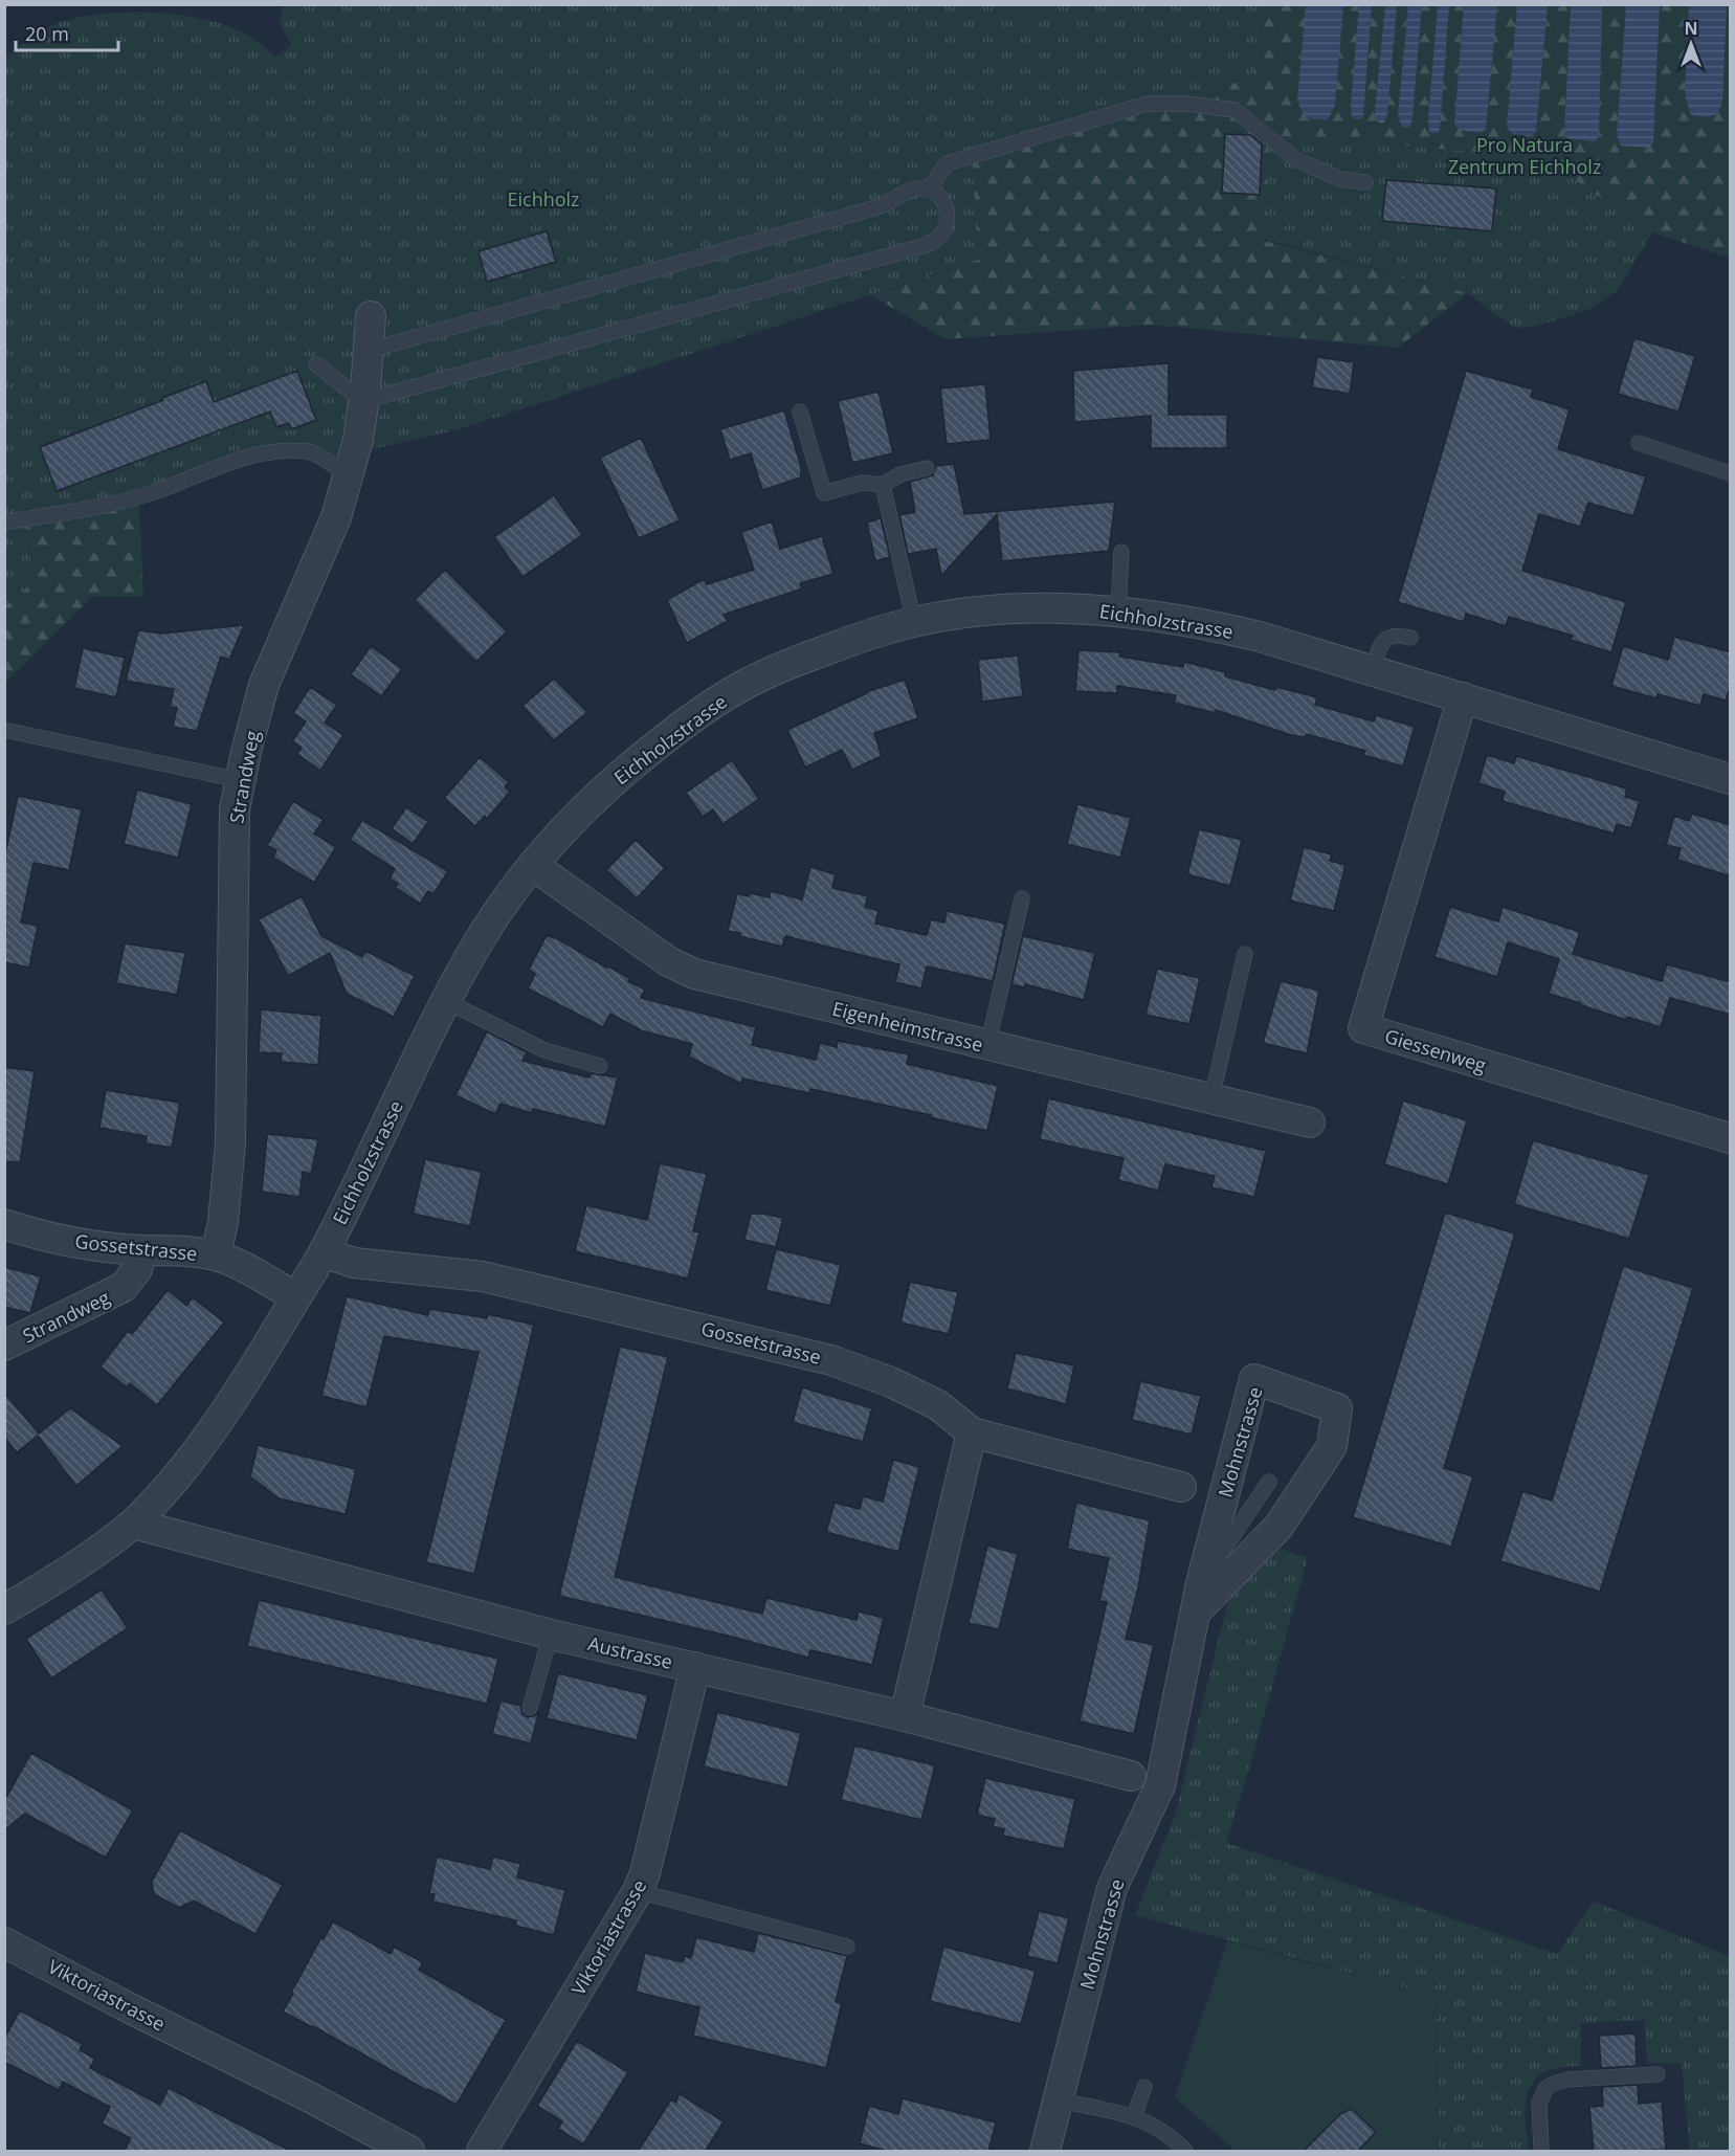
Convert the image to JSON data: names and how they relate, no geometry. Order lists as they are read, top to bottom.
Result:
{
  "streets": {
    "street": [
      "Eichholzstrasse",
      "Strandweg",
      "Eigenheimstrasse",
      "Giessenweg",
      "Gossetstrasse",
      "Mohnstrasse",
      "Austrasse",
      "Viktoriastrasse"
    ]
  },
  "crossings": [
    ["Eichholzstrasse", "Eigenheimstrasse"],
    ["Eichholzstrasse", "Giessenweg"],
    ["Eichholzstrasse", "Gossetstrasse"],
    ["Eichholzstrasse", "Austrasse"],
    ["Strandweg", "Gossetstrasse"],
    ["Austrasse", "Viktoriastrasse"]
  ],
  "parks": ["Pro Natura Zentrum Eichholz", "Eichholz"],
  "scale_bar": "20 m",
  "north": "top"
}
